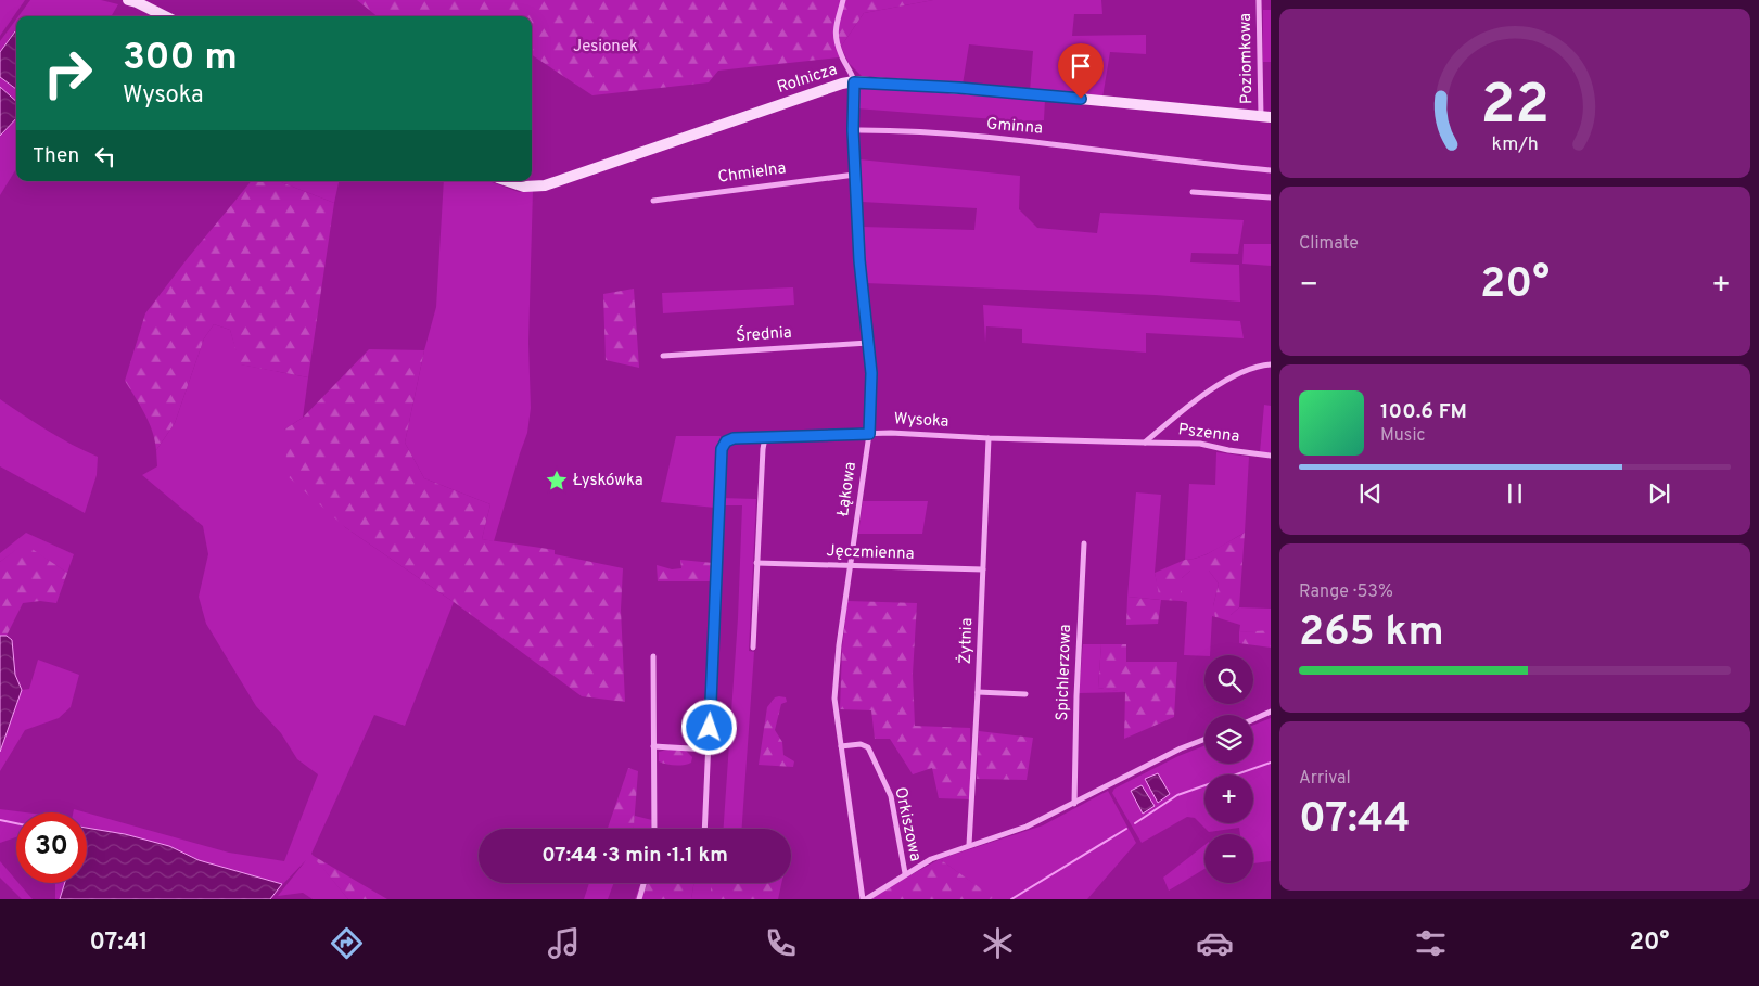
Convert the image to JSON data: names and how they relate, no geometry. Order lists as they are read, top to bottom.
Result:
{
  "streets": {
    "street": [
      "Poziomkowa",
      "Rolnicza",
      "Gminna",
      "Chmielna",
      "Średnia",
      "Wysoka",
      "Pszenna",
      "Łąkowa",
      "Jęczmienna",
      "Żytnia",
      "Spichlerzowa",
      "Orkiszowa"
    ]
  },
  "crossings": [
    ["Poziomkowa", "Rolnicza"],
    ["Rolnicza", "Łąkowa"],
    ["Gminna", "Łąkowa"],
    ["Chmielna", "Łąkowa"],
    ["Średnia", "Łąkowa"],
    ["Wysoka", "Pszenna"],
    ["Wysoka", "Łąkowa"],
    ["Wysoka", "Żytnia"],
    ["Łąkowa", "Jęczmienna"],
    ["Łąkowa", "Żytnia"],
    ["Łąkowa", "Spichlerzowa"],
    ["Łąkowa", "Orkiszowa"],
    ["Jęczmienna", "Żytnia"]
  ],
  "parks": ["Jesionek"],
  "places": {
    "place": ["Łyskówka"]
  },
  "page": {
    "turn": ["300 m", "Wysoka"],
    "then": "Then",
    "tile": [
      "Climate",
      ["Range · 53%", "265 km"],
      ["Arrival", "07:44"]
    ],
    "heat": ["−", "20°", "+"],
    "song": ["100.6 FM", "Music"],
    "map_buttons": ["+", "−"],
    "limit": "30",
    "trip": "07:44 · 3 min · 1.1 km",
    "tabs": ["07:41", "20°"],
    "gauge": ["22", "km/h"]
  }
}
